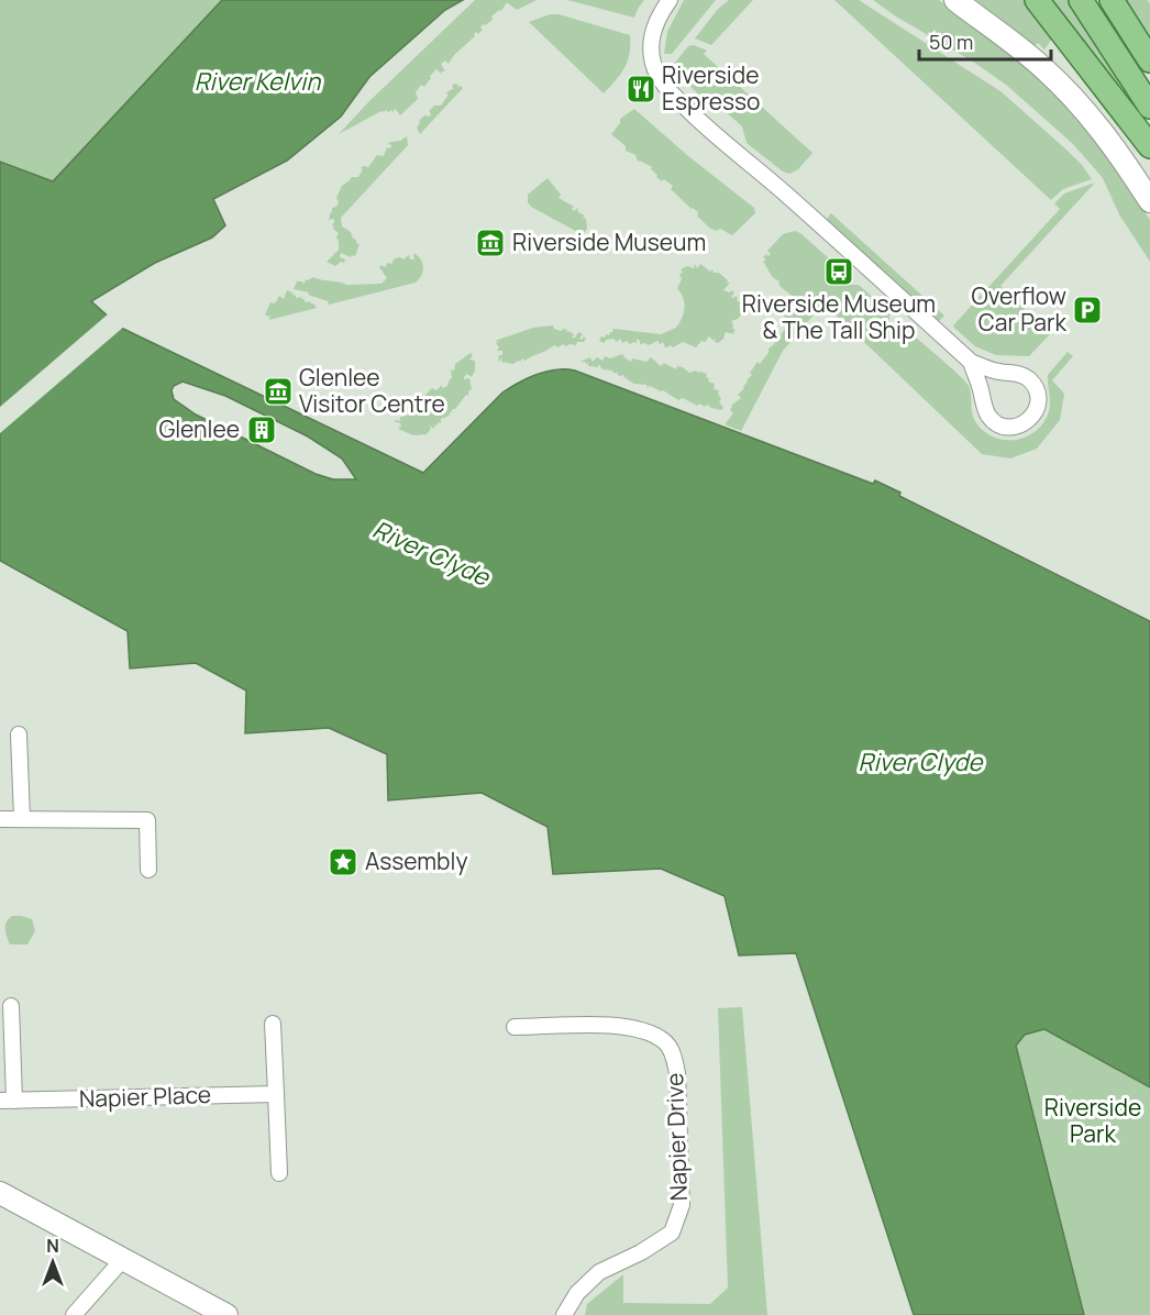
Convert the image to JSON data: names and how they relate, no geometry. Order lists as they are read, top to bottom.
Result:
{
  "streets": {
    "street": ["Napier Place", "Napier Drive"]
  },
  "water": ["River Kelvin", "River Clyde"],
  "parks": ["Riverside Park"],
  "places": {
    "restaurant": ["Riverside Espresso"],
    "museum": ["Riverside Museum", "Glenlee Visitor Centre"],
    "bus stop": ["Riverside Museum & The Tall Ship"],
    "parking": ["Overflow Car Park"],
    "building": ["Glenlee"],
    "place": ["Assembly"]
  },
  "scale_bar": "50 m",
  "north": "top"
}
